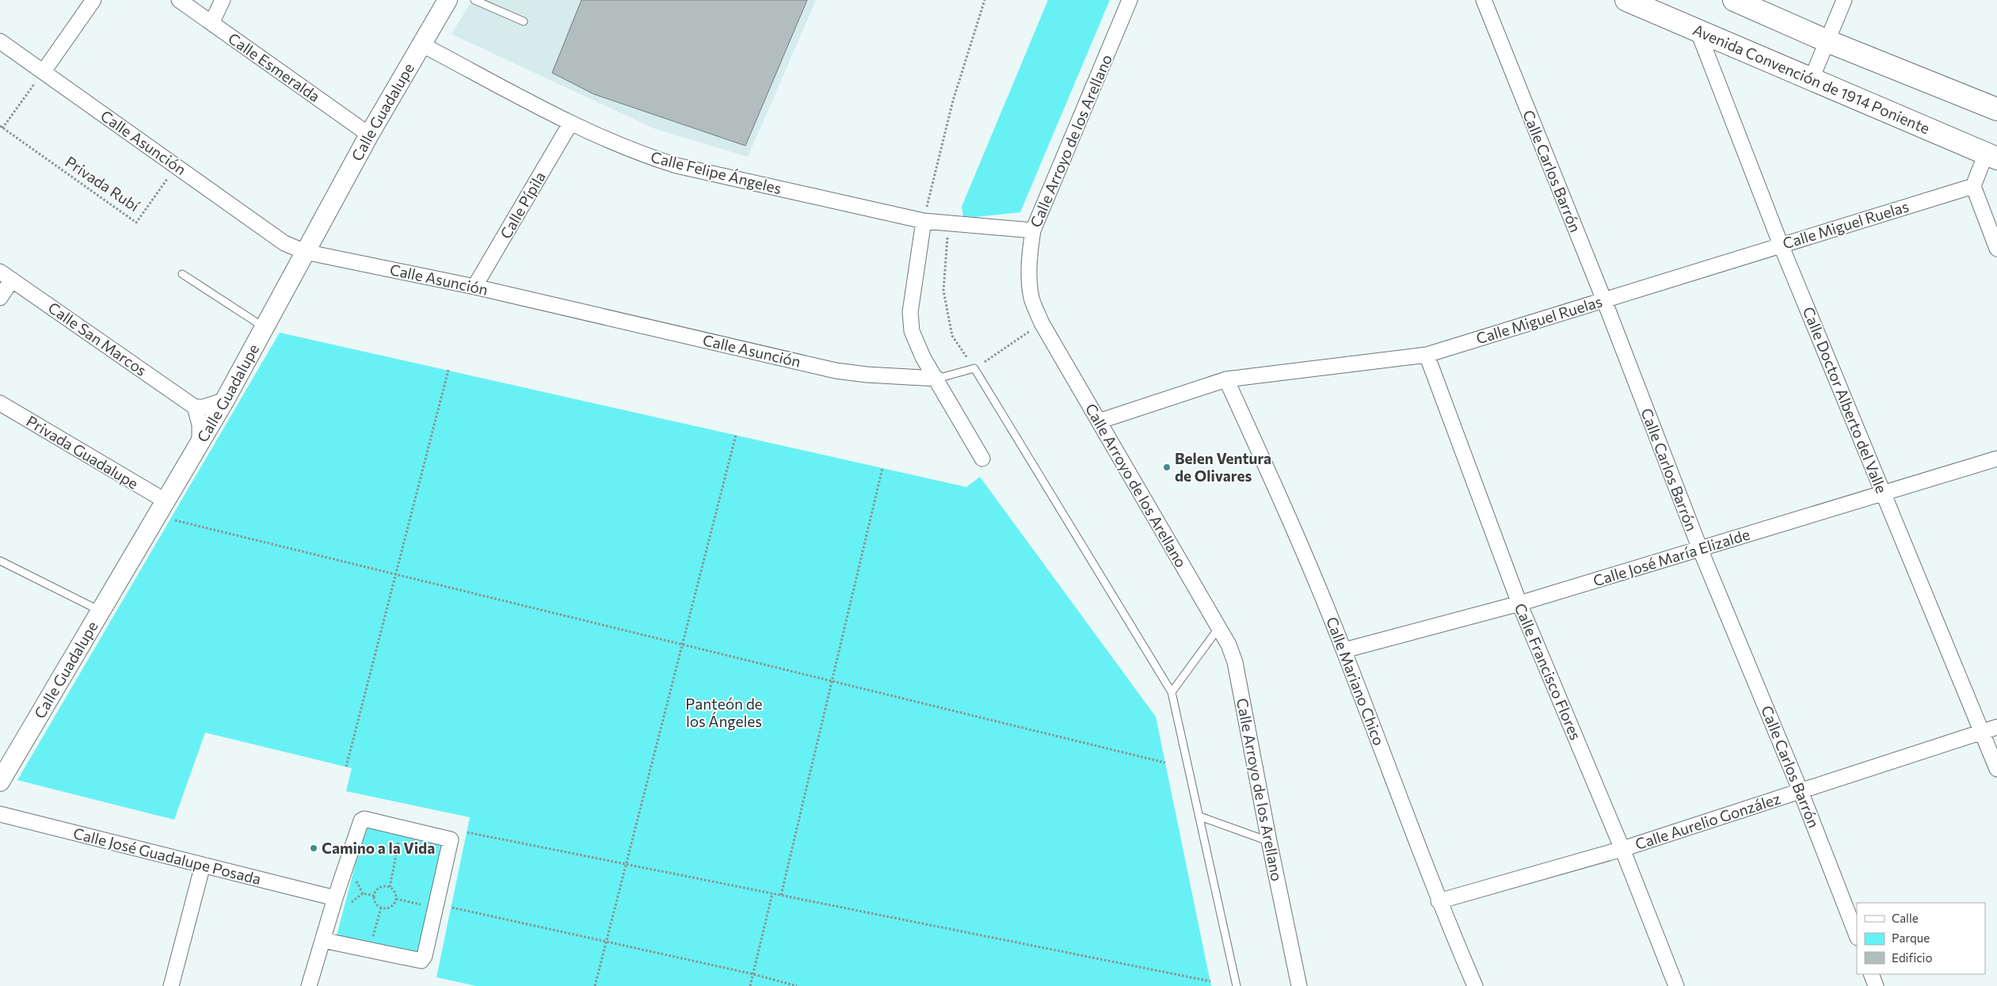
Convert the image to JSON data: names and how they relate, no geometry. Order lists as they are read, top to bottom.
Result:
{
  "streets": {
    "main road": ["Avenida Convención de 1914 Poniente"],
    "street": [
      "Calle Esmeralda",
      "Calle Guadalupe",
      "Calle Arroyo de los Arellano",
      "Calle Asunción",
      "Calle Carlos Barrón",
      "Calle Felipe Ángeles",
      "Calle Pípila",
      "Calle Miguel Ruelas",
      "Calle San Marcos",
      "Calle Doctor Alberto del Valle",
      "Privada Guadalupe",
      "Calle José María Elizalde",
      "Calle Francisco Flores",
      "Calle Mariano Chico",
      "Calle Aurelio González",
      "Calle José Guadalupe Posada"
    ],
    "path": ["Privada Rubí"]
  },
  "crossings": [
    ["Calle Esmeralda", "Calle Guadalupe"],
    ["Avenida Convención de 1914 Poniente", "Calle Doctor Alberto del Valle"],
    ["Calle Guadalupe", "Calle Asunción"],
    ["Calle Guadalupe", "Calle Felipe Ángeles"],
    ["Calle Guadalupe", "Privada Guadalupe"],
    ["Calle Arroyo de los Arellano", "Calle Felipe Ángeles"],
    ["Calle Arroyo de los Arellano", "Calle Miguel Ruelas"],
    ["Calle Asunción", "Privada Rubí"],
    ["Calle Asunción", "Calle Pípila"],
    ["Calle Carlos Barrón", "Calle Miguel Ruelas"],
    ["Calle Carlos Barrón", "Calle José María Elizalde"],
    ["Calle Carlos Barrón", "Calle Aurelio González"],
    ["Calle Felipe Ángeles", "Calle Pípila"],
    ["Calle Miguel Ruelas", "Calle Doctor Alberto del Valle"],
    ["Calle Miguel Ruelas", "Calle Francisco Flores"],
    ["Calle Miguel Ruelas", "Calle Mariano Chico"],
    ["Calle Doctor Alberto del Valle", "Calle José María Elizalde"],
    ["Calle Doctor Alberto del Valle", "Calle Aurelio González"],
    ["Calle José María Elizalde", "Calle Francisco Flores"],
    ["Calle José María Elizalde", "Calle Mariano Chico"],
    ["Calle Francisco Flores", "Calle Aurelio González"],
    ["Calle Mariano Chico", "Calle Aurelio González"]
  ],
  "parks": ["Panteón de los Ángeles"],
  "places": ["Belen Ventura de Olivares", "Camino a la Vida"],
  "legend": ["Calle", "Parque", "Edificio"]
}
